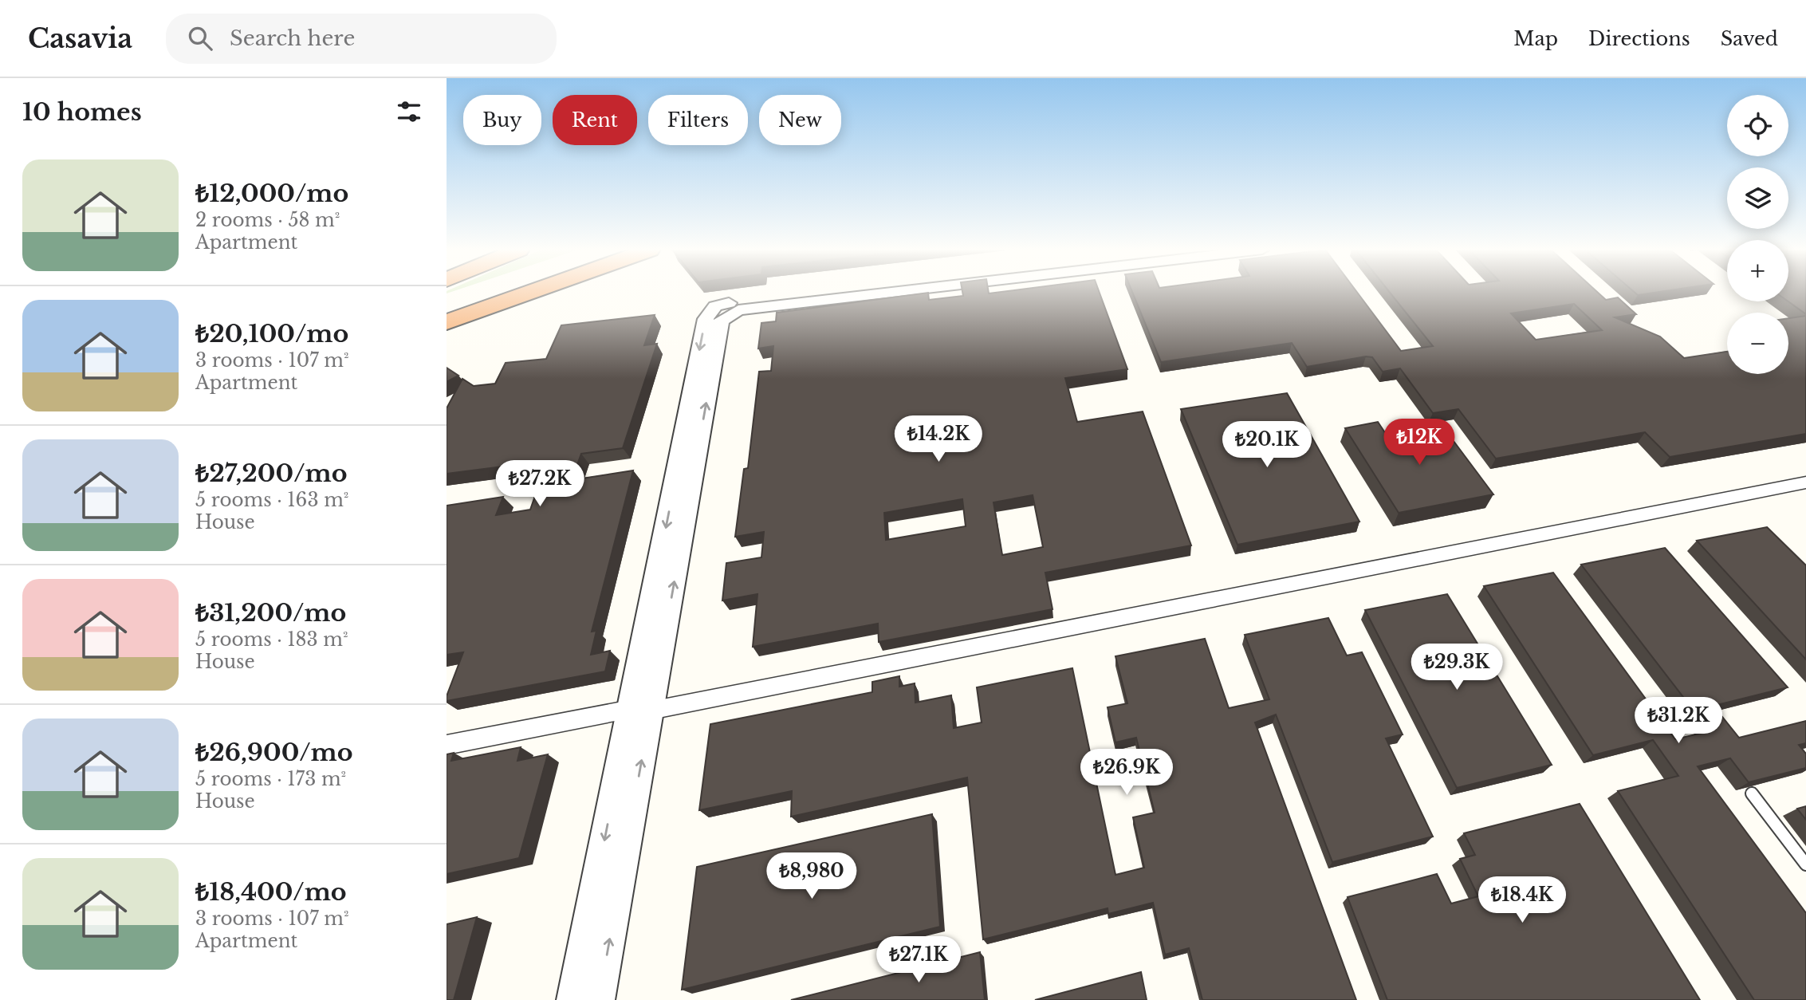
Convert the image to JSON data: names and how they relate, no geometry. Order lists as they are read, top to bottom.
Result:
{
  "page": {
    "header": "Casavia",
    "search": "Search here",
    "nav": ["Map", "Directions", "Saved"],
    "heading": "10 homes",
    "map_buttons": ["+", "−"],
    "chip": [
      "Buy",
      "Rent",
      "Filters",
      "New"
    ],
    "list": [
      {
        "name": "₺12,000/mo",
        "note": "2 rooms · 58 m² · Apartment"
      },
      {
        "name": "₺20,100/mo",
        "note": "3 rooms · 107 m² · Apartment"
      },
      {
        "name": "₺27,200/mo",
        "note": "5 rooms · 163 m² · House"
      },
      {
        "name": "₺31,200/mo",
        "note": "5 rooms · 183 m² · House"
      },
      {
        "name": "₺26,900/mo",
        "note": "5 rooms · 173 m² · House"
      },
      {
        "name": "₺18,400/mo",
        "note": "3 rooms · 107 m² · Apartment"
      }
    ],
    "price": [
      "₺14.2K",
      "₺12K",
      "₺20.1K",
      "₺27.2K",
      "₺29.3K",
      "₺31.2K",
      "₺26.9K",
      "₺8,980",
      "₺18.4K",
      "₺27.1K"
    ]
  }
}
